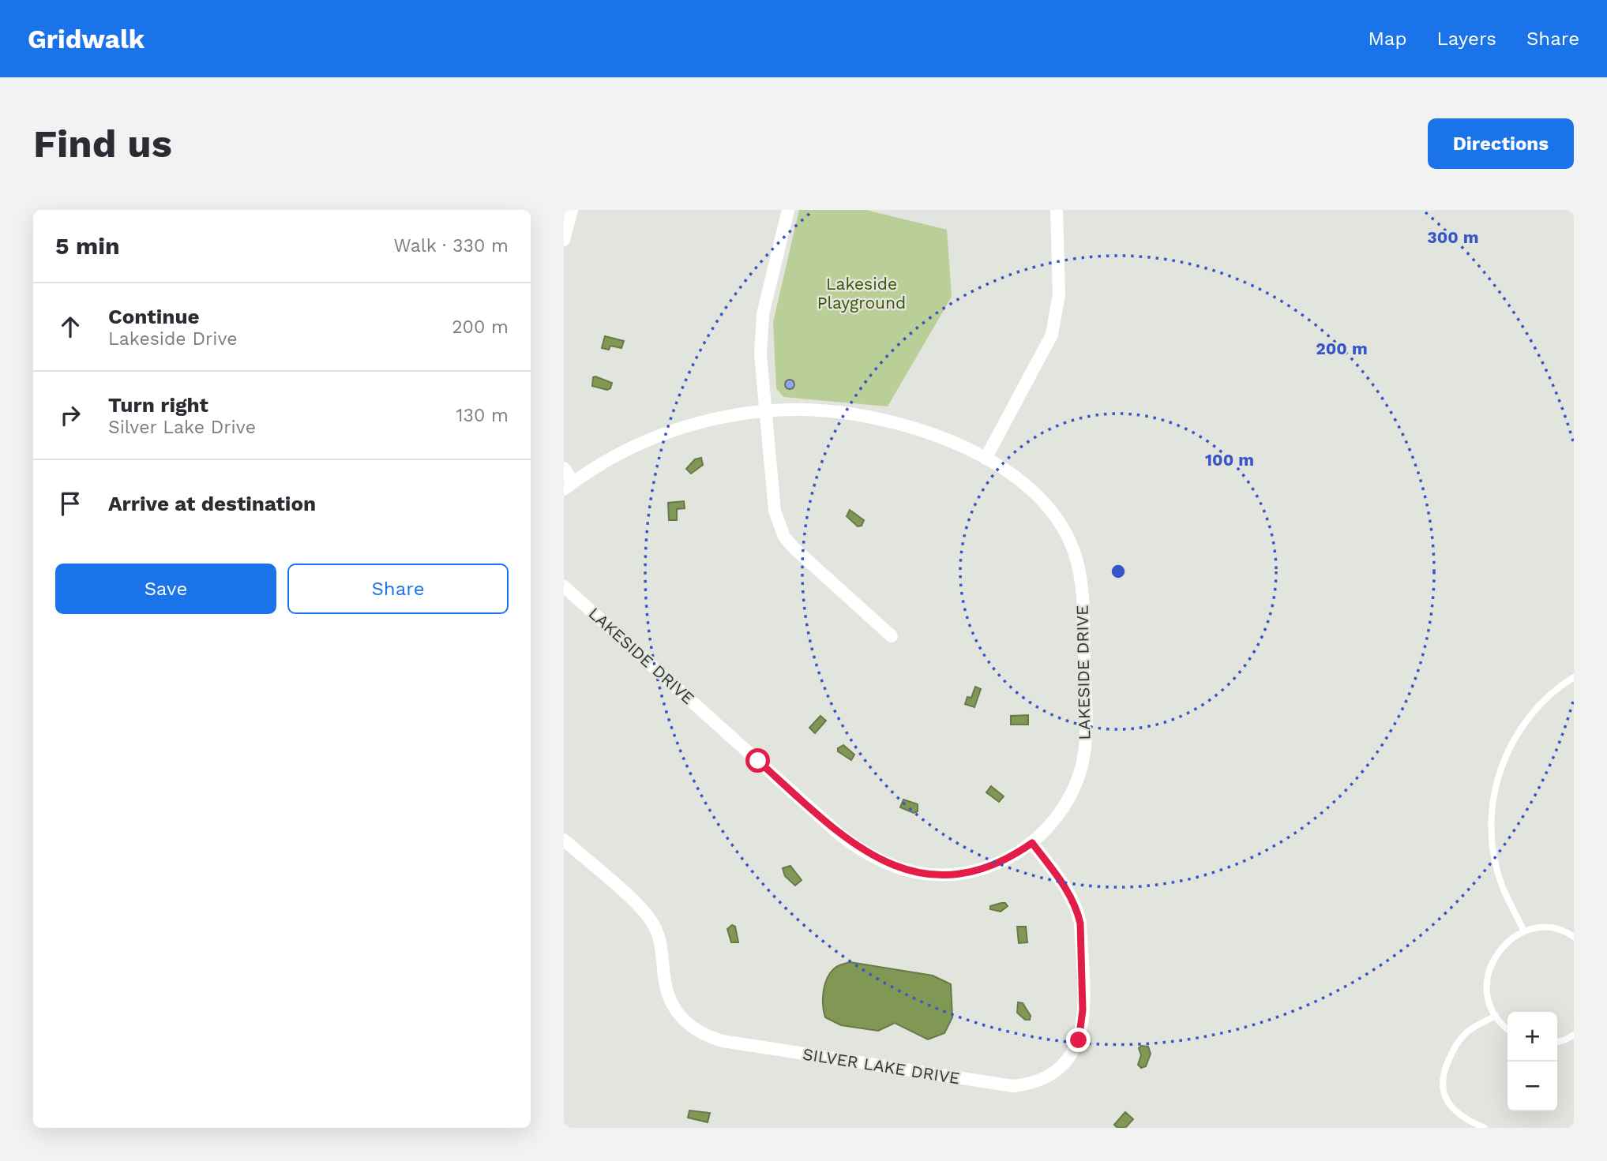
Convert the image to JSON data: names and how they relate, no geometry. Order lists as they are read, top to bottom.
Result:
{
  "streets": {
    "street": ["LAKESIDE DRIVE", "SILVER LAKE DRIVE"]
  },
  "crossings": [
    ["LAKESIDE DRIVE", "SILVER LAKE DRIVE"]
  ],
  "parks": ["Lakeside Playground"],
  "page": {
    "header": "Gridwalk",
    "nav": ["Map", "Layers", "Share"],
    "buttons": [
      "Directions",
      ["Save", "Share"]
    ],
    "title": "Find us",
    "heading": ["5 min", "Walk · 330 m"],
    "list": [
      ["Continue", "Lakeside Drive", "200 m"],
      ["Turn right", "Silver Lake Drive", "130 m"],
      "Arrive at destination"
    ],
    "map_buttons": ["+", "−"]
  },
  "rings": ["300 m", "200 m", "100 m"]
}
